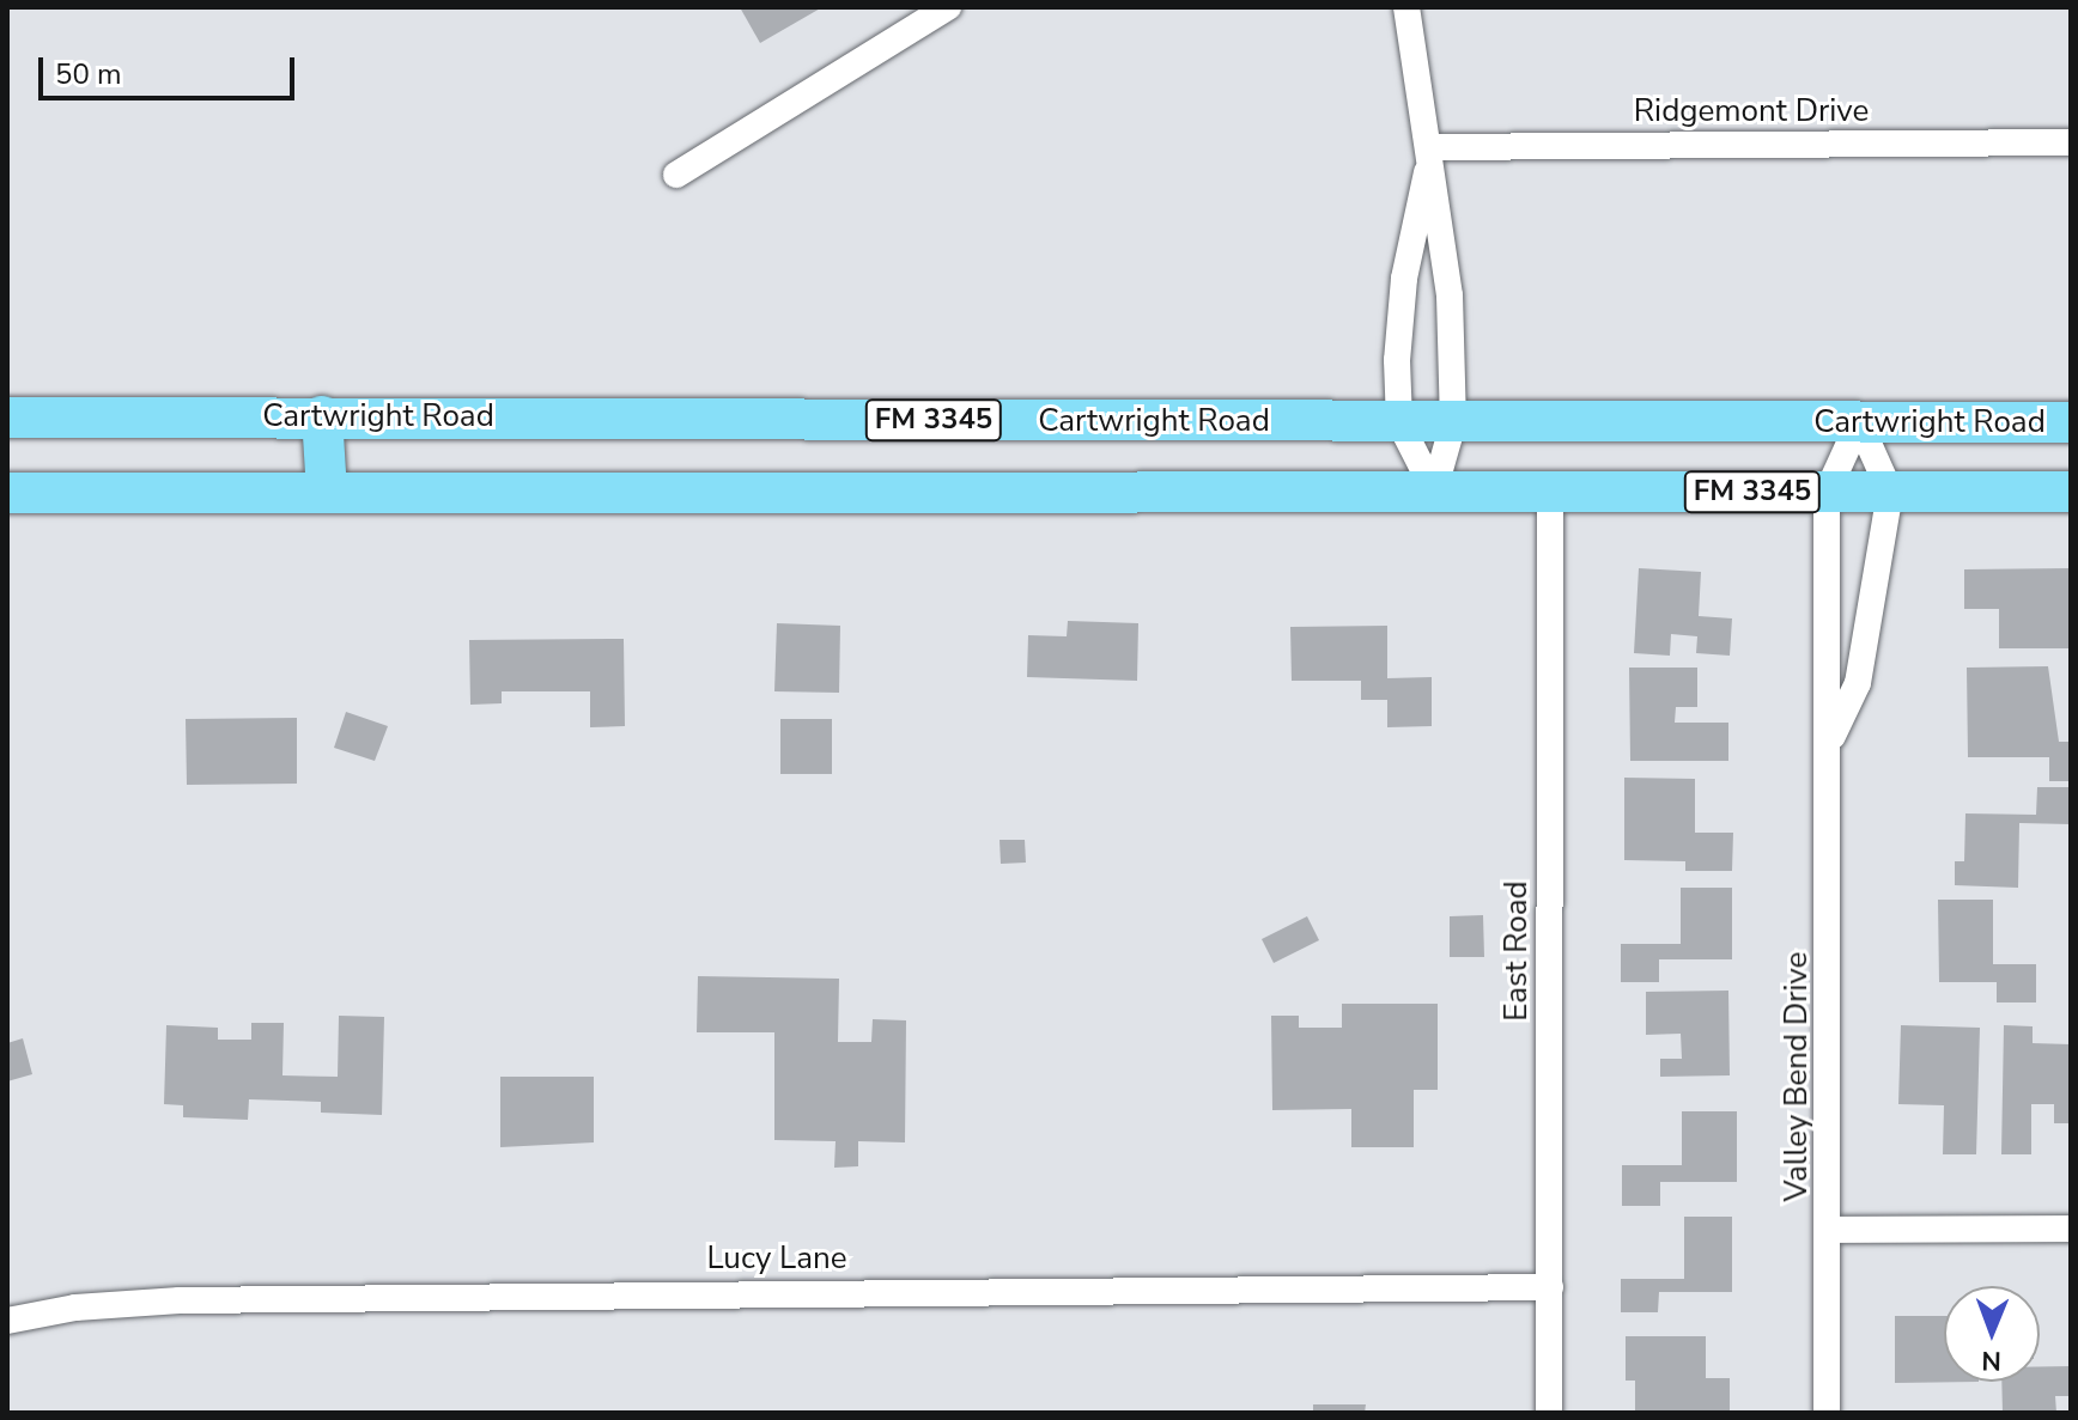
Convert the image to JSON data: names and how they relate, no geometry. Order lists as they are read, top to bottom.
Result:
{
  "streets": {
    "main road": ["Cartwright Road", "FM 3345"],
    "street": [
      "Ridgemont Drive",
      "East Road",
      "Valley Bend Drive",
      "Lucy Lane"
    ]
  },
  "crossings": [
    ["Cartwright Road", "Valley Bend Drive"],
    ["FM 3345", "East Road"],
    ["FM 3345", "Valley Bend Drive"],
    ["East Road", "Lucy Lane"]
  ],
  "scale_bar": "50 m",
  "north": "bottom"
}
